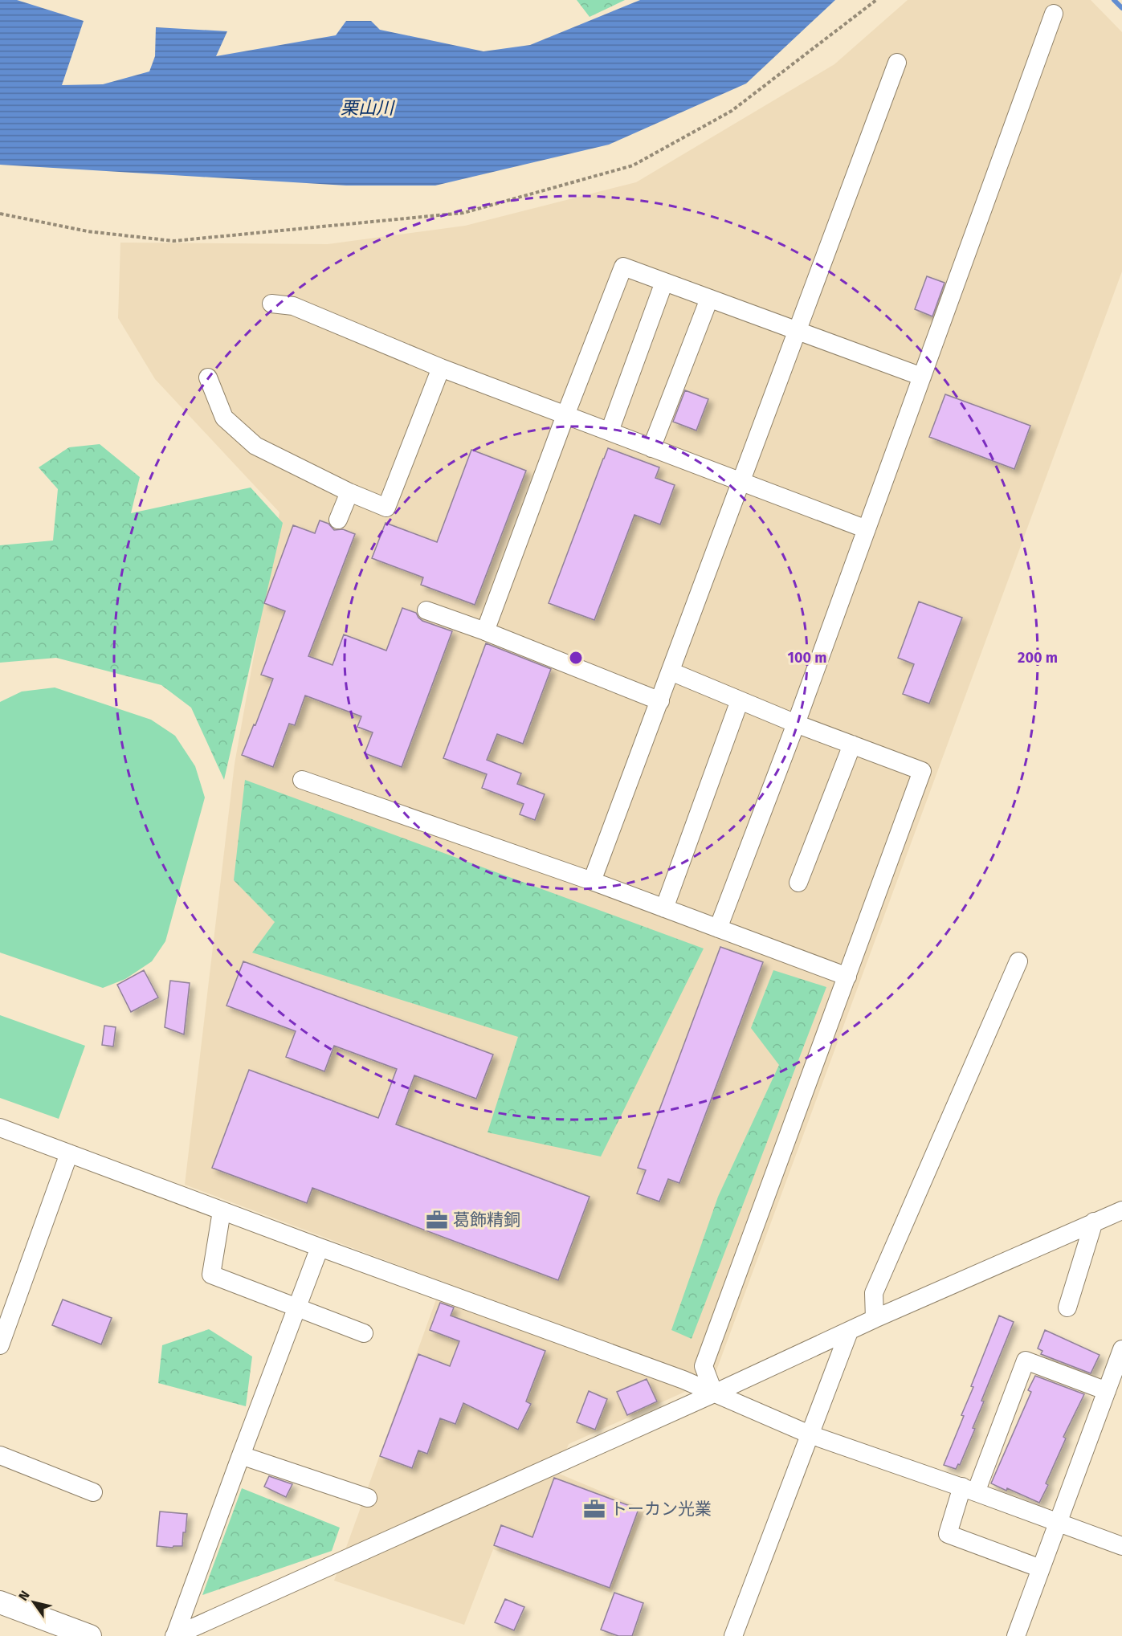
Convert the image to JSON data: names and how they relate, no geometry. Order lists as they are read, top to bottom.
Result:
{
  "water": ["栗山川"],
  "places": {
    "office": ["葛飾精銅", "トーカン光業"]
  },
  "north": "top left",
  "rings": ["100 m", "200 m"]
}
